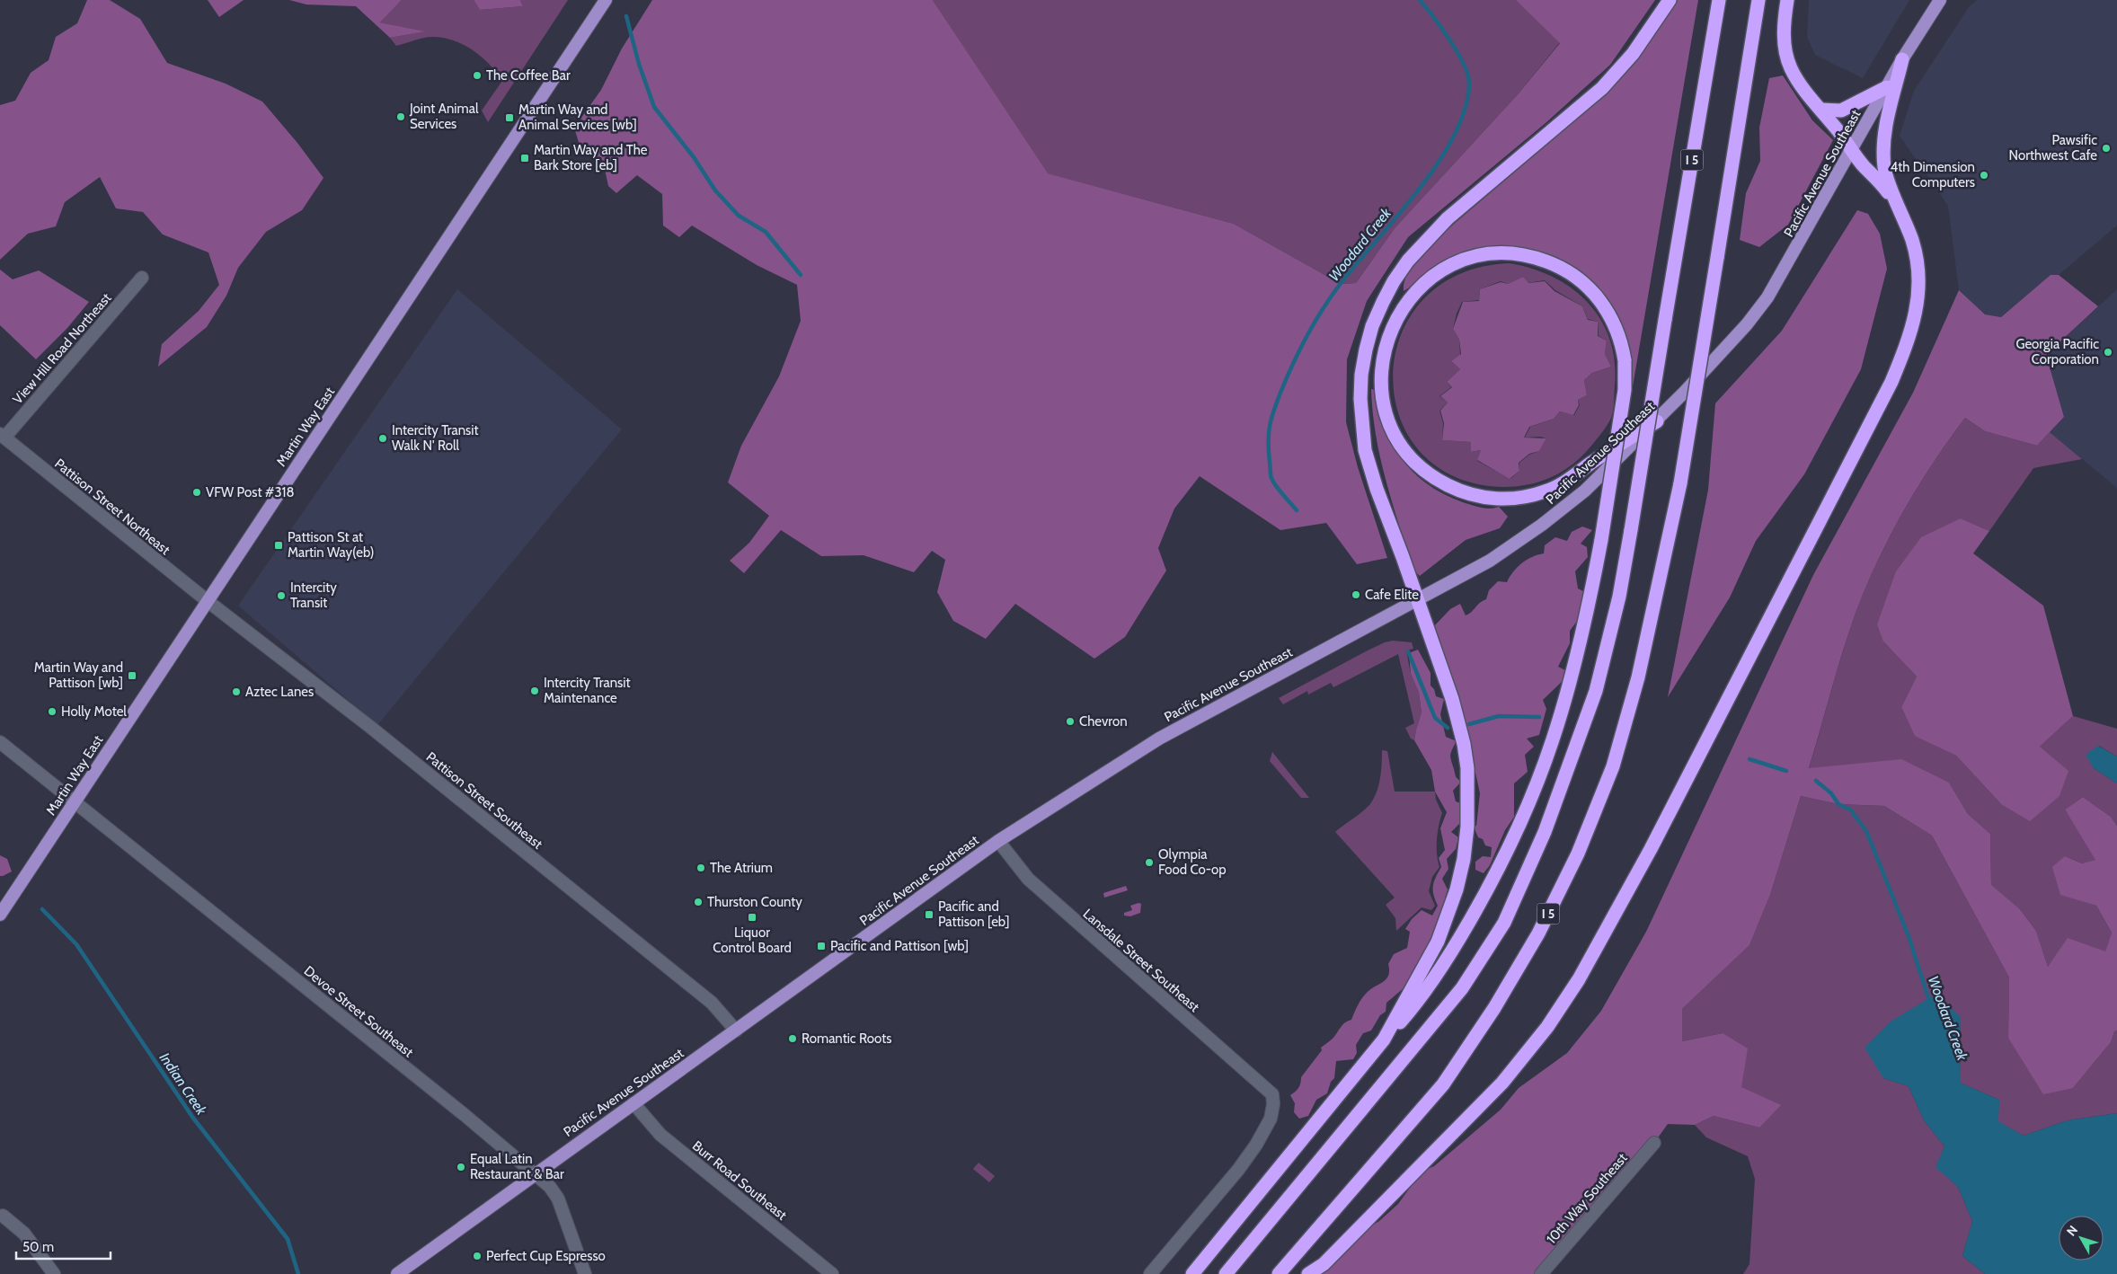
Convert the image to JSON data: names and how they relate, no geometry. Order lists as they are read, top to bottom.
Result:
{
  "streets": {
    "highway": ["I 5"],
    "main road": ["Pacific Avenue Southeast", "Martin Way East"],
    "street": [
      "View Hill Road Northeast",
      "Pattison Street Northeast",
      "Pattison Street Southeast",
      "Lansdale Street Southeast",
      "Devoe Street Southeast",
      "Burr Road Southeast",
      "10th Way Southeast"
    ]
  },
  "crossings": [
    ["Pacific Avenue Southeast", "Pattison Street Southeast"],
    ["Pacific Avenue Southeast", "Lansdale Street Southeast"],
    ["Pacific Avenue Southeast", "Devoe Street Southeast"],
    ["Pacific Avenue Southeast", "Burr Road Southeast"],
    ["View Hill Road Northeast", "Pattison Street Northeast"],
    ["Martin Way East", "Pattison Street Northeast"],
    ["Martin Way East", "Pattison Street Southeast"],
    ["Martin Way East", "Devoe Street Southeast"],
    ["Pattison Street Northeast", "Pattison Street Southeast"]
  ],
  "water": ["Woodard Creek", "Indian Creek"],
  "places": {
    "other": [
      "The Coffee Bar",
      "Joint Animal Services",
      "Pawsific Northwest Cafe",
      "4th Dimension Computers",
      "Georgia Pacific Corporation",
      "Intercity Transit Walk N' Roll",
      "VFW Post #318",
      "Cafe Elite",
      "Intercity Transit",
      "Intercity Transit Maintenance",
      "Aztec Lanes",
      "Holly Motel",
      "Chevron",
      "Olympia Food Co-op",
      "The Atrium",
      "Thurston County",
      "Romantic Roots",
      "Equal Latin Restaurant & Bar",
      "Perfect Cup Espresso"
    ],
    "transit": [
      "Martin Way and Animal Services [wb]",
      "Martin Way and The Bark Store [eb]",
      "Pattison St at Martin Way(eb)",
      "Martin Way and Pattison [wb]",
      "Pacific and Pattison [eb]",
      "Liquor Control Board",
      "Pacific and Pattison [wb]"
    ]
  },
  "scale_bar": "50 m",
  "north": "top left"
}
